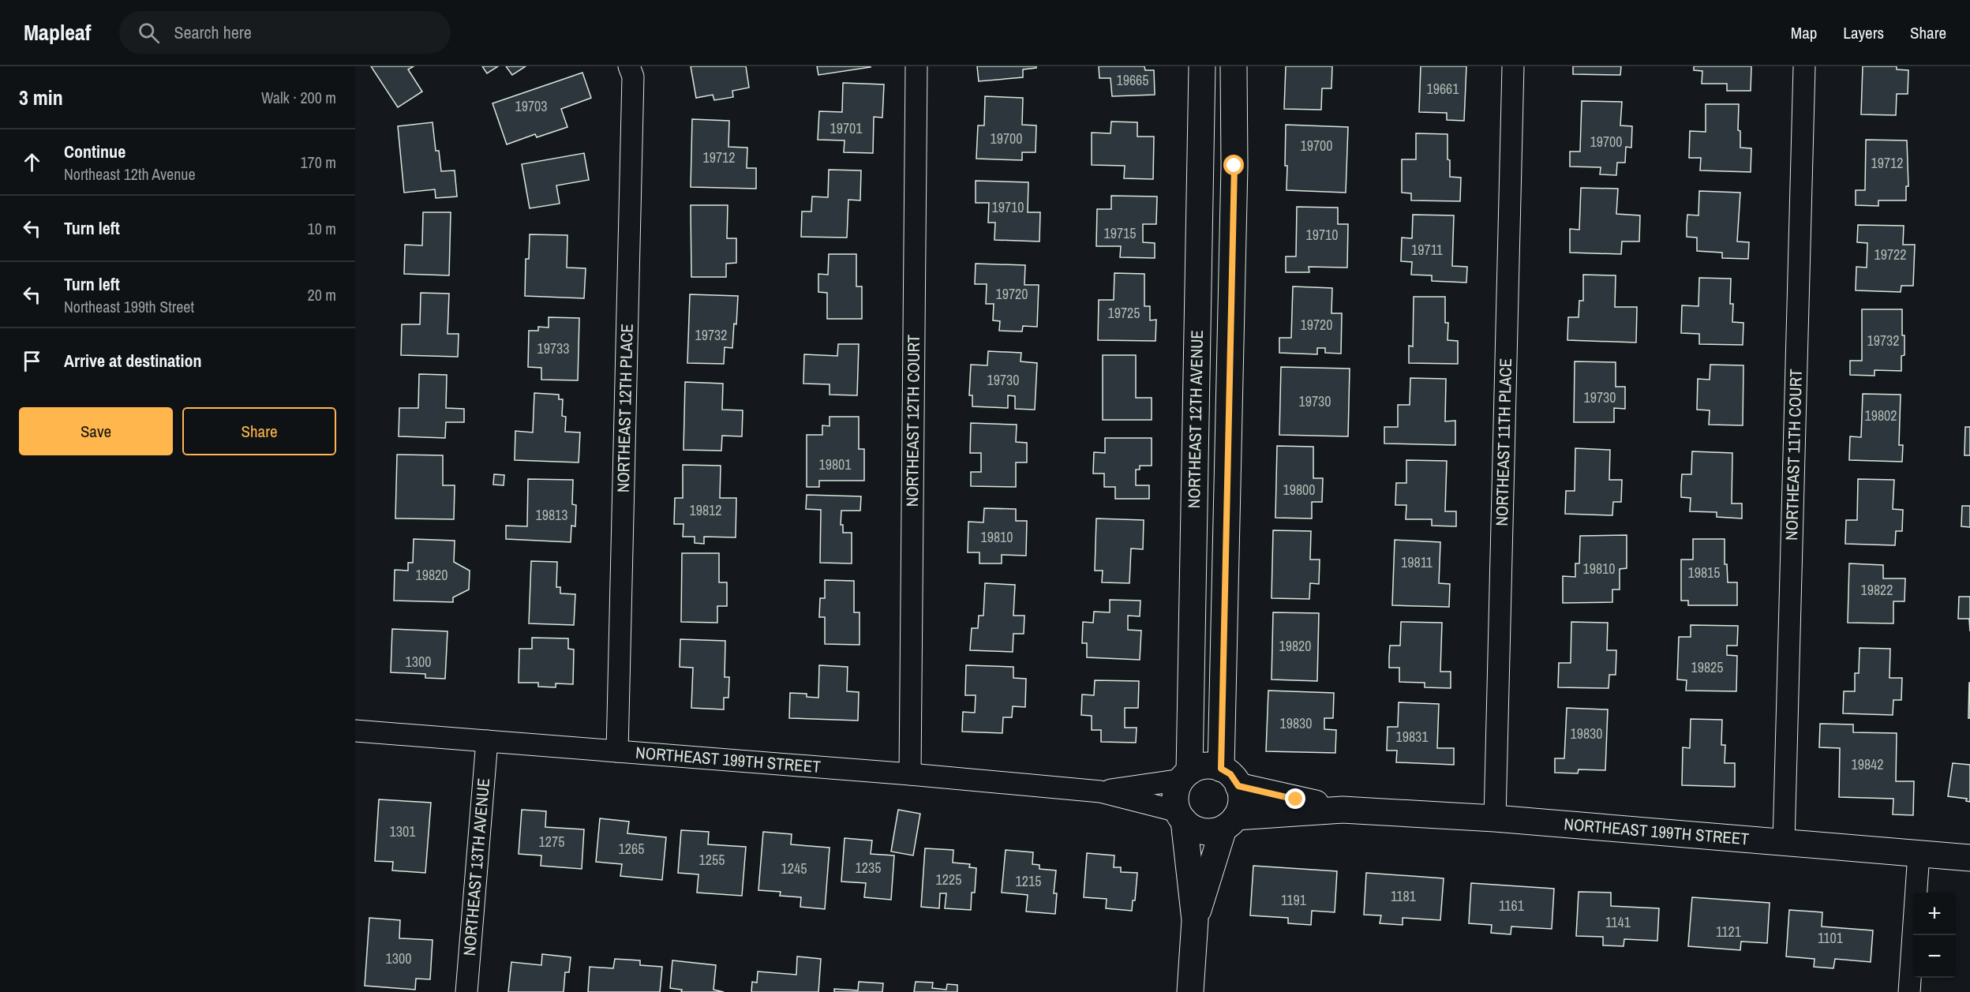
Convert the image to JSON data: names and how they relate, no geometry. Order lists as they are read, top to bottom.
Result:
{
  "streets": {
    "street": [
      "NORTHEAST 12TH PLACE",
      "NORTHEAST 12TH AVENUE",
      "NORTHEAST 12TH COURT",
      "NORTHEAST 11TH PLACE",
      "NORTHEAST 11TH COURT",
      "NORTHEAST 199TH STREET",
      "NORTHEAST 13TH AVENUE"
    ]
  },
  "crossings": [
    ["NORTHEAST 12TH PLACE", "NORTHEAST 199TH STREET"],
    ["NORTHEAST 12TH AVENUE", "NORTHEAST 199TH STREET"],
    ["NORTHEAST 12TH COURT", "NORTHEAST 199TH STREET"],
    ["NORTHEAST 11TH PLACE", "NORTHEAST 199TH STREET"],
    ["NORTHEAST 11TH COURT", "NORTHEAST 199TH STREET"],
    ["NORTHEAST 199TH STREET", "NORTHEAST 13TH AVENUE"]
  ],
  "house_numbers": [
    "19665",
    "19661",
    "19703",
    "19701",
    "19700",
    "19700",
    "19700",
    "19712",
    "19712",
    "19710",
    "19715",
    "19710",
    "19711",
    "19722",
    "19720",
    "19725",
    "19720",
    "19732",
    "19732",
    "19733",
    "19730",
    "19730",
    "19730",
    "19802",
    "19801",
    "19800",
    "19812",
    "19813",
    "19810",
    "19811",
    "19810",
    "19815",
    "19820",
    "19822",
    "19820",
    "1300",
    "19825",
    "19830",
    "19830",
    "19831",
    "19842",
    "1301",
    "1275",
    "1265",
    "1255",
    "1235",
    "1245",
    "1225",
    "1215",
    "1181",
    "1191",
    "1161",
    "1141",
    "1121",
    "1101",
    "1300"
  ],
  "page": {
    "header": "Mapleaf",
    "search": "Search here",
    "nav": ["Map", "Layers", "Share"],
    "heading": ["3 min", "Walk · 200 m"],
    "list": [
      ["Continue", "Northeast 12th Avenue", "170 m"],
      ["Turn left", "10 m"],
      ["Turn left", "Northeast 199th Street", "20 m"],
      "Arrive at destination"
    ],
    "buttons": ["Save", "Share"],
    "map_buttons": ["+", "−"]
  }
}
